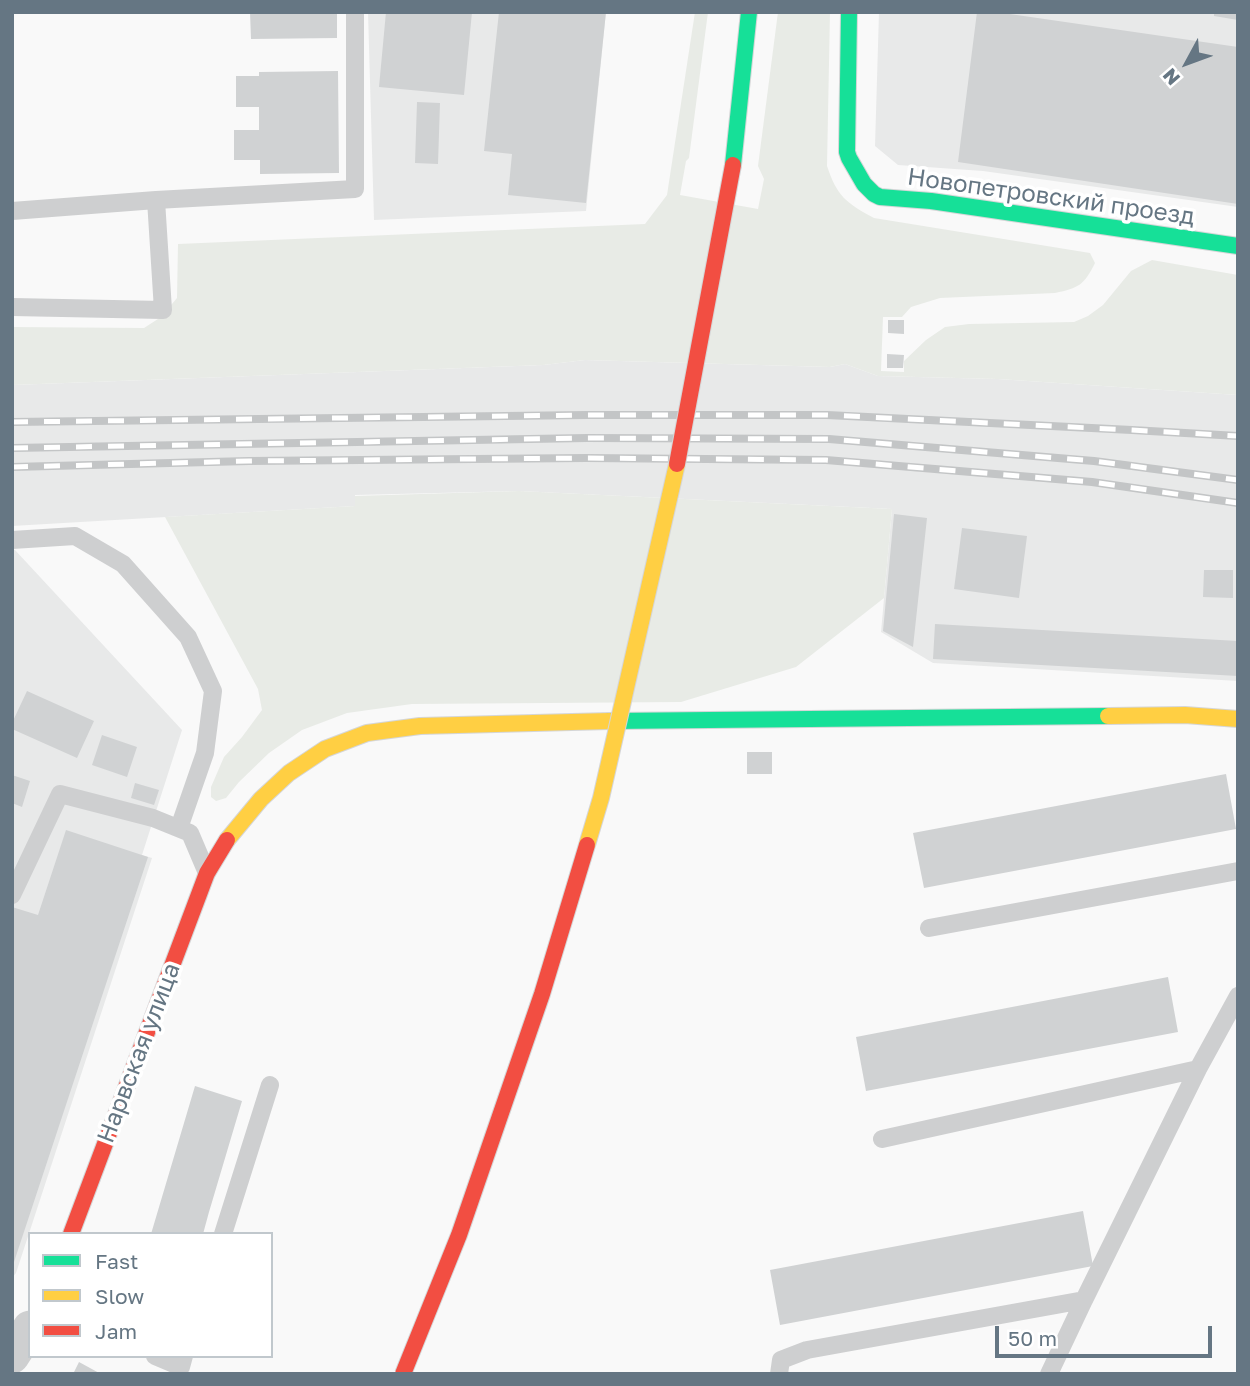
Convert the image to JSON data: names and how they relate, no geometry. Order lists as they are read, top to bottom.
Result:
{
  "streets": {
    "street": ["Новопетровский проезд", "Нарвская улица"]
  },
  "legend": ["Fast", "Slow", "Jam"],
  "scale_bar": "50 m",
  "north": "bottom left"
}
